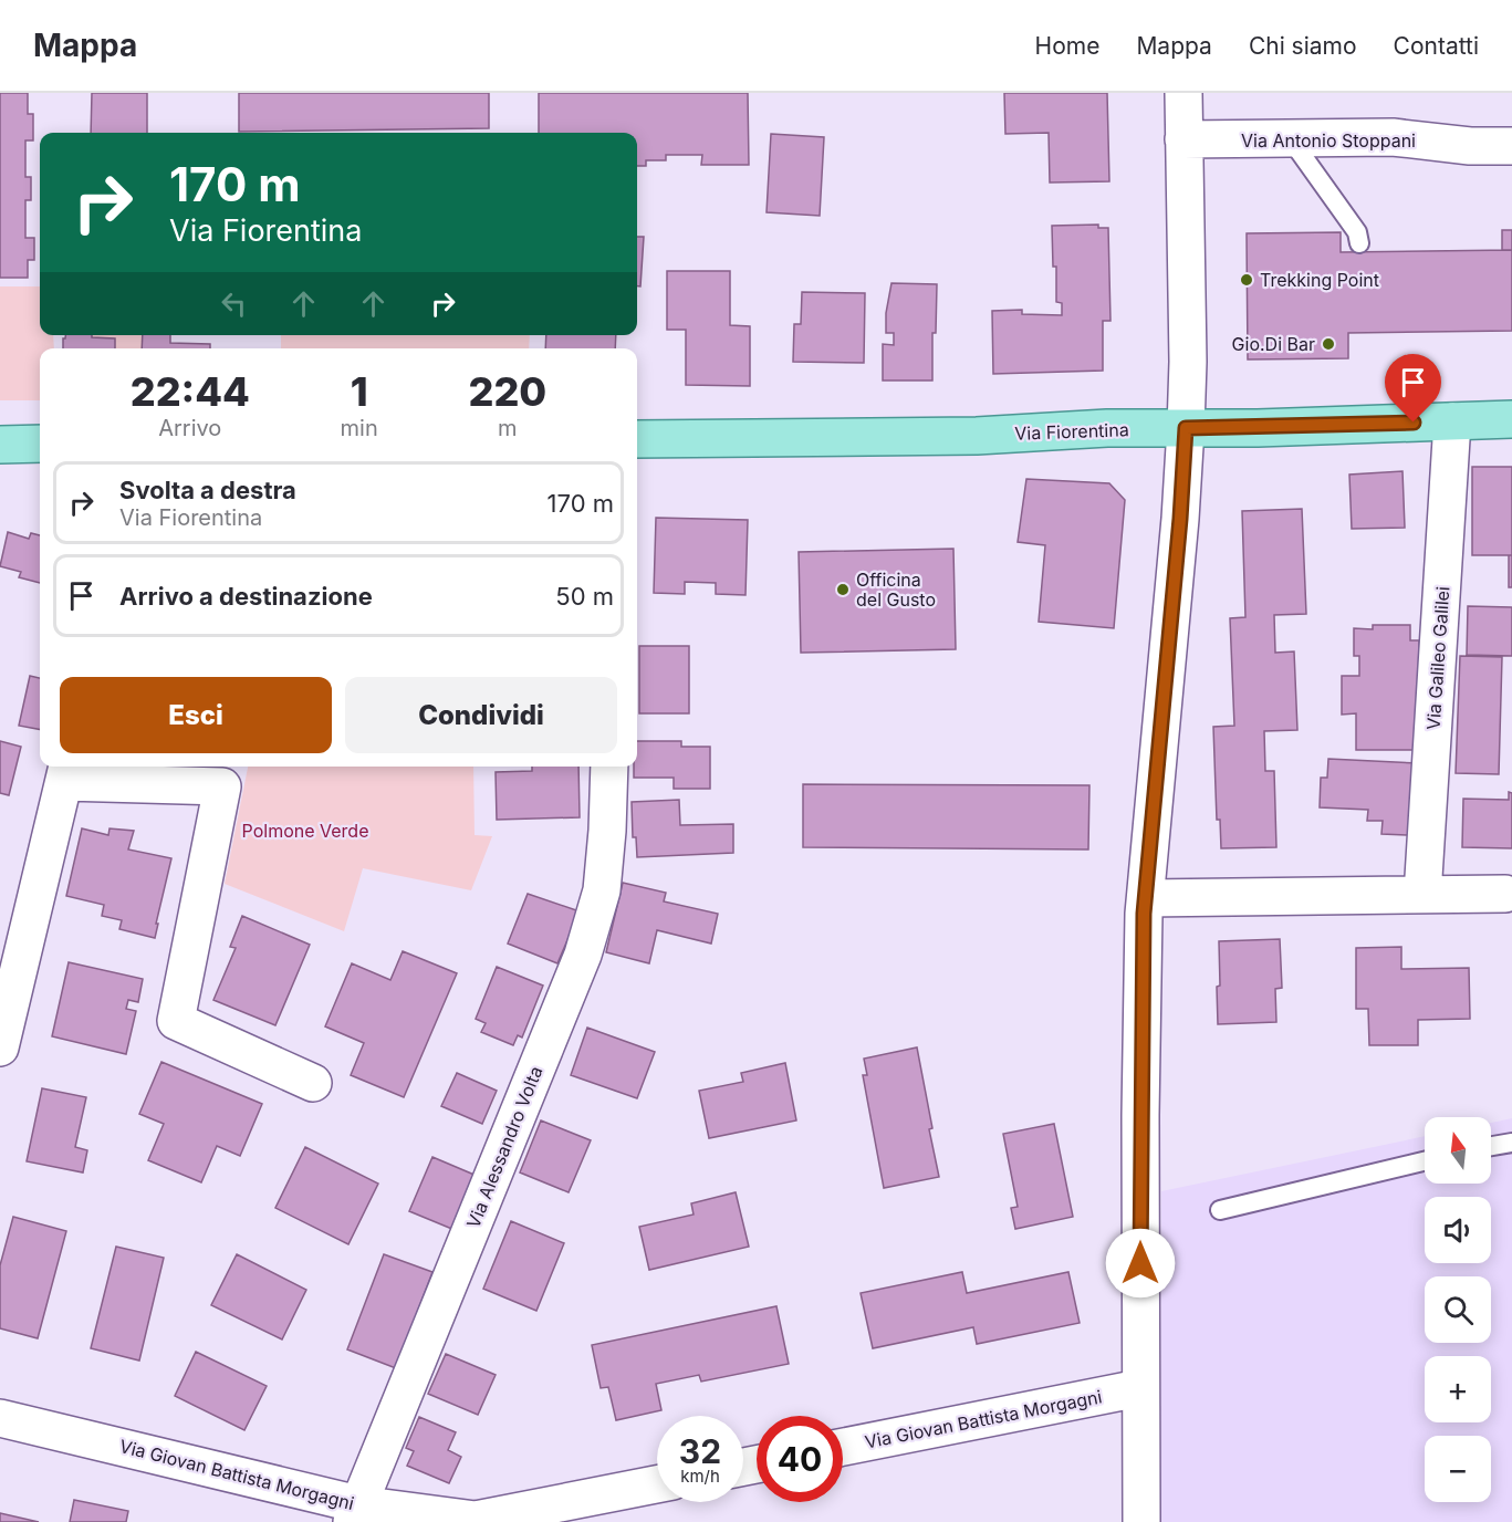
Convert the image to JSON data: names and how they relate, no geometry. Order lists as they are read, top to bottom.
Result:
{
  "streets": {
    "main road": ["Via Fiorentina"],
    "street": [
      "Via Antonio Stoppani",
      "Via Galileo Galilei",
      "Via Alessandro Volta",
      "Via Giovan Battista Morgagni"
    ]
  },
  "crossings": [
    ["Via Fiorentina", "Via Galileo Galilei"],
    ["Via Alessandro Volta", "Via Giovan Battista Morgagni"]
  ],
  "parks": ["Polmone Verde"],
  "places": ["Trekking Point", "Gio.Di Bar", "Officina del Gusto"],
  "north": "top",
  "page": {
    "header": "Mappa",
    "nav": [
      "Home",
      "Mappa",
      "Chi siamo",
      "Contatti"
    ],
    "turn": ["170 m", "Via Fiorentina"],
    "eta": [
      "22:44",
      "Arrivo",
      "1",
      "min",
      "220",
      "m"
    ],
    "list": [
      {
        "name": "Svolta a destra",
        "note": "Via Fiorentina",
        "value": "170 m"
      },
      {
        "name": "Arrivo a destinazione",
        "value": "50 m"
      }
    ],
    "buttons": ["Esci", "Condividi"],
    "map_buttons": ["+", "−"],
    "speed": "32 km/h",
    "limit": "40"
  }
}
